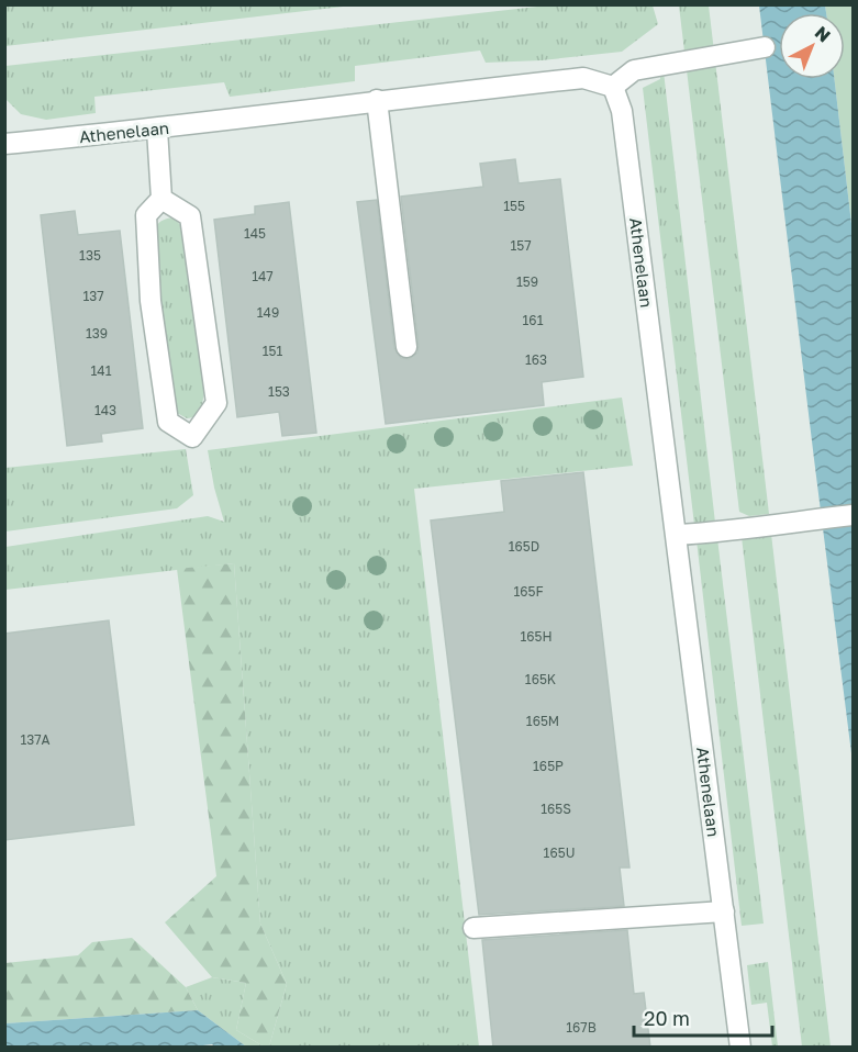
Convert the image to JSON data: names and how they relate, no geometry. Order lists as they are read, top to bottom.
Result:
{
  "streets": {
    "street": ["Athenelaan"]
  },
  "house_numbers": [
    "155",
    "145",
    "157",
    "135",
    "147",
    "159",
    "137",
    "149",
    "161",
    "139",
    "151",
    "163",
    "141",
    "153",
    "143",
    "165D",
    "165F",
    "165H",
    "165K",
    "165M",
    "137A",
    "165P",
    "165S",
    "165U",
    "167B"
  ],
  "scale_bar": "20 m",
  "north": "top right"
}
